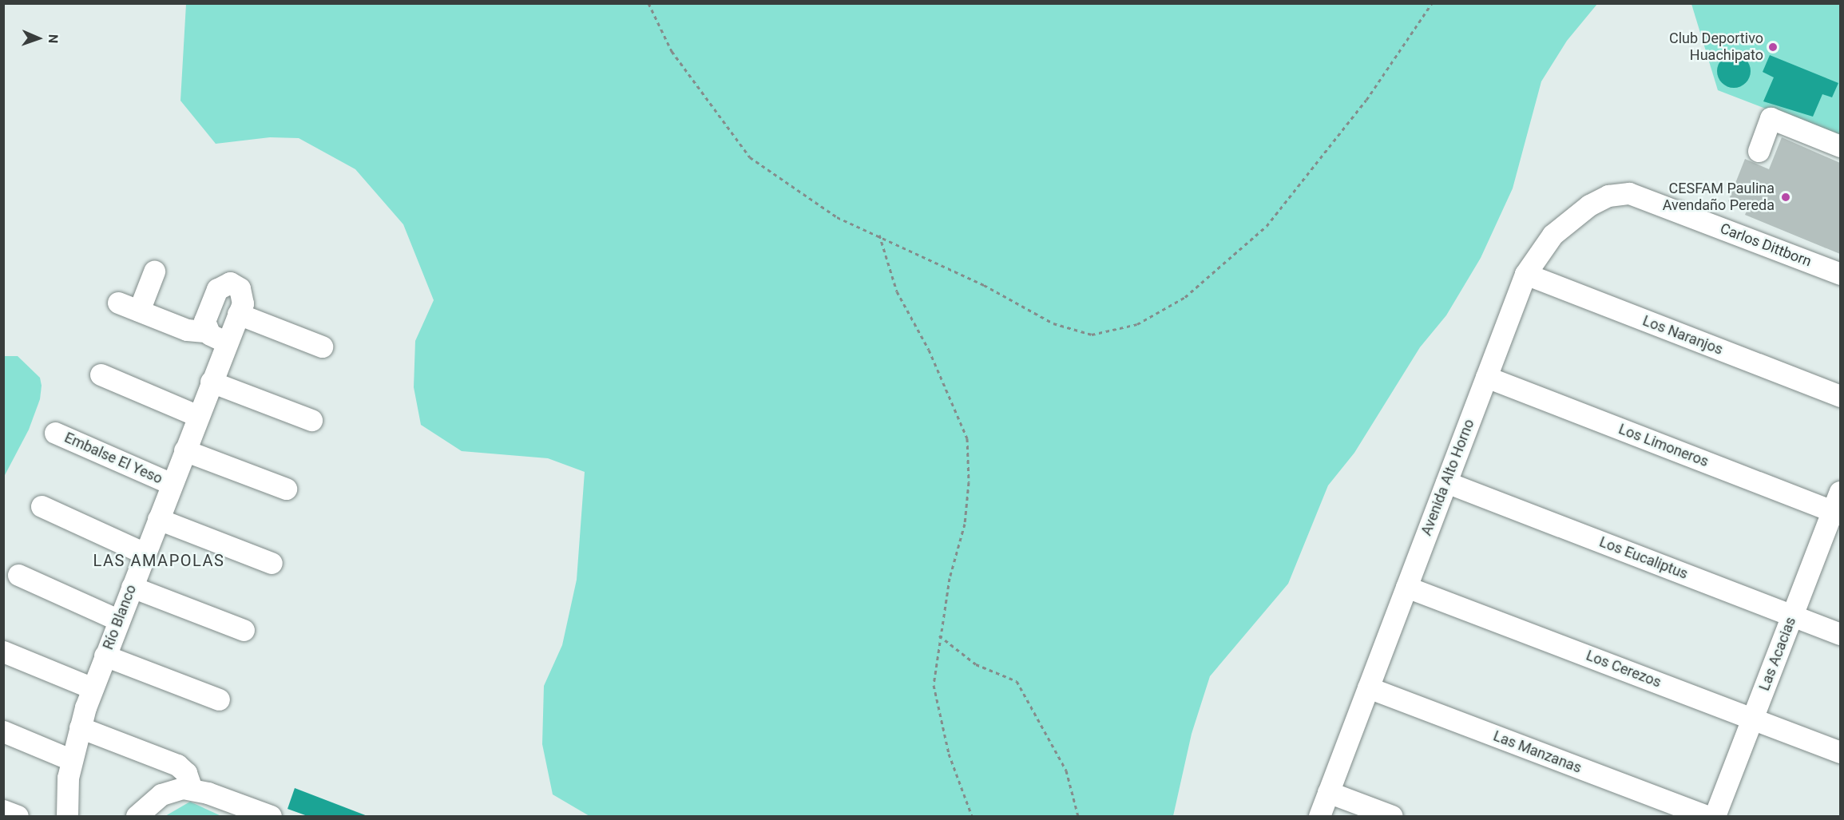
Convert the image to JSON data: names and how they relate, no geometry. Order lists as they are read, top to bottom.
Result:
{
  "streets": {
    "street": [
      "Carlos Dittborn",
      "Los Naranjos",
      "Los Limoneros",
      "Embalse El Yeso",
      "Avenida Alto Horno",
      "Los Eucaliptus",
      "Río Blanco",
      "Las Acacias",
      "Los Cerezos",
      "Las Manzanas"
    ]
  },
  "crossings": [
    ["Carlos Dittborn", "Avenida Alto Horno"],
    ["Los Naranjos", "Avenida Alto Horno"],
    ["Los Limoneros", "Avenida Alto Horno"],
    ["Los Limoneros", "Las Acacias"],
    ["Embalse El Yeso", "Río Blanco"],
    ["Avenida Alto Horno", "Los Eucaliptus"],
    ["Avenida Alto Horno", "Los Cerezos"],
    ["Avenida Alto Horno", "Las Manzanas"],
    ["Los Eucaliptus", "Las Acacias"],
    ["Las Acacias", "Los Cerezos"]
  ],
  "districts": ["LAS AMAPOLAS"],
  "places": ["Club Deportivo Huachipato", "CESFAM Paulina Avendaño Pereda"],
  "north": "right"
}
